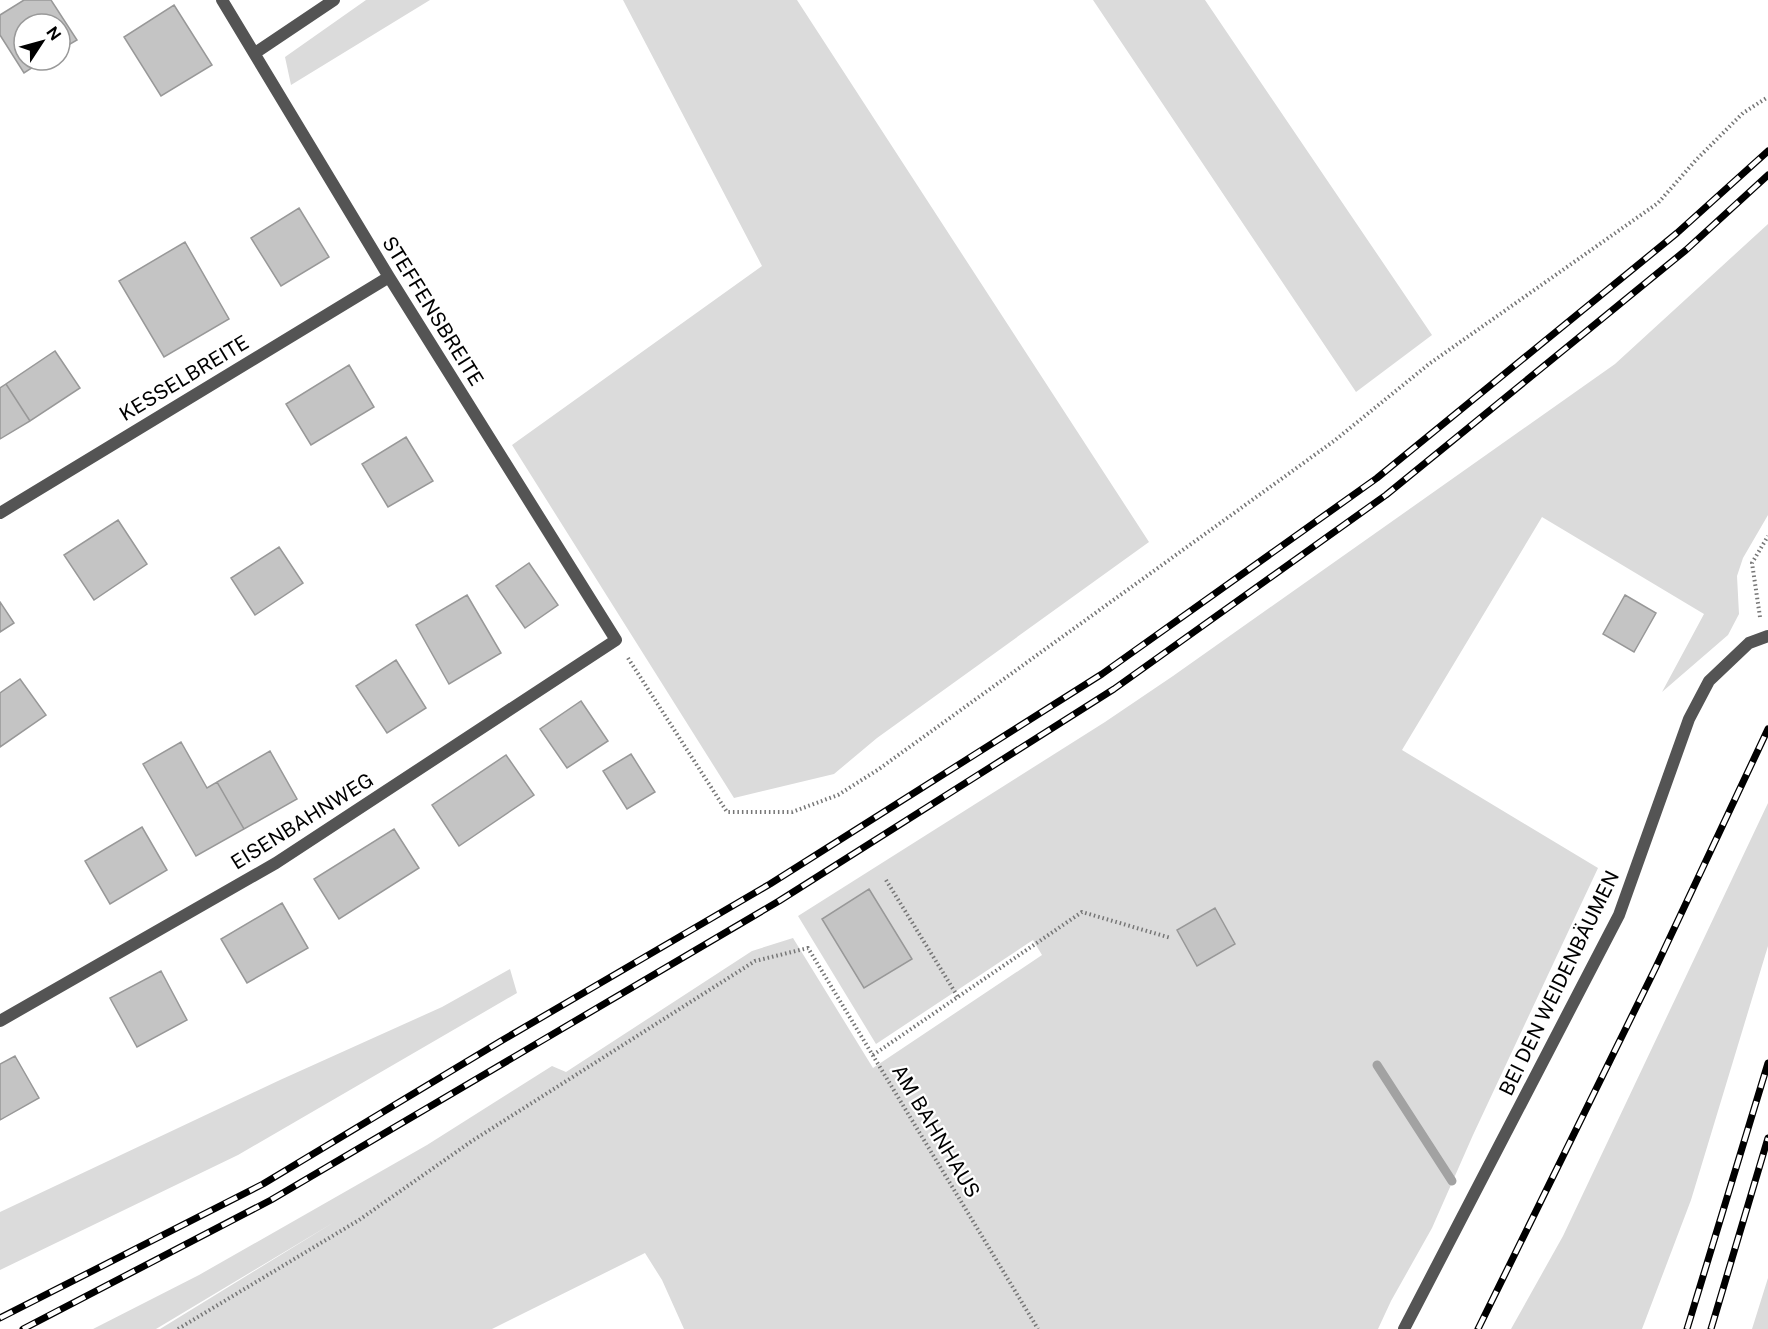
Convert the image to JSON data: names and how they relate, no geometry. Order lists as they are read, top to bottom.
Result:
{
  "streets": {
    "street": [
      "STEFFENSBREITE",
      "KESSELBREITE",
      "EISENBAHNWEG",
      "BEI DEN WEIDENBÄUMEN"
    ],
    "path": ["AM BAHNHAUS"]
  },
  "crossings": [
    ["STEFFENSBREITE", "KESSELBREITE"],
    ["STEFFENSBREITE", "EISENBAHNWEG"]
  ],
  "north": "top right"
}
